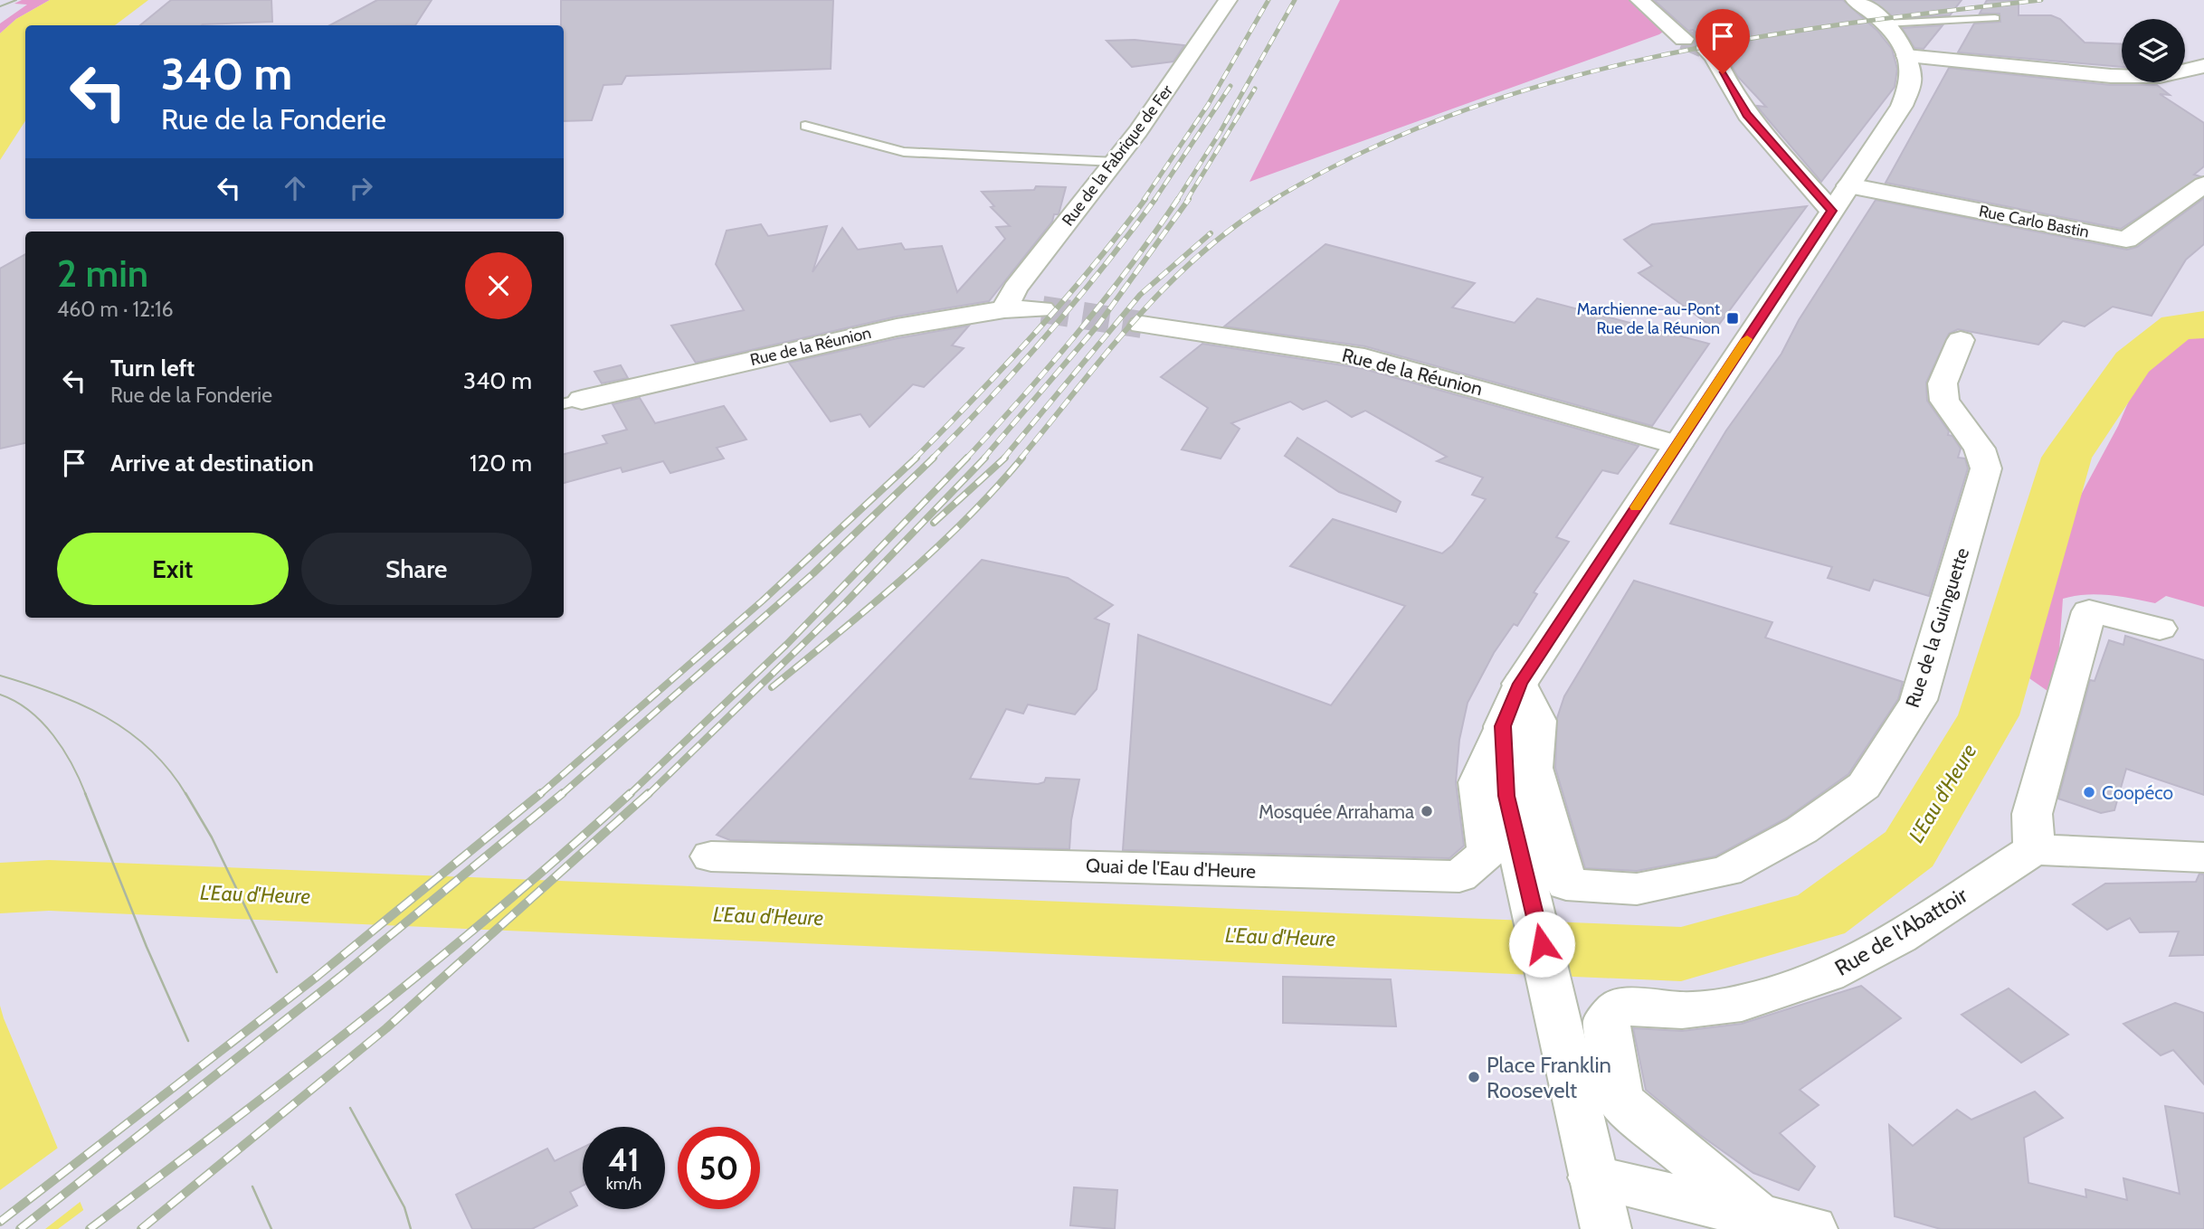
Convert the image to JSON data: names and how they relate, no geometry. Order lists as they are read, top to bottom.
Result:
{
  "streets": {
    "street": [
      "Rue de la Fabrique de Fer",
      "Rue Carlo Bastin",
      "Rue de la Réunion",
      "Rue de la Guinguette",
      "Quai de l'Eau d'Heure",
      "Rue de l'Abattoir"
    ]
  },
  "crossings": [
    ["Rue de la Fabrique de Fer", "Rue de la Réunion"]
  ],
  "water": ["L'Eau d'Heure"],
  "places": {
    "transit": ["Marchienne-au-Pont Rue de la Réunion"],
    "other": ["Coopéco", "Mosquée Arrahama", "Place Franklin Roosevelt"]
  },
  "page": {
    "turn": ["340 m", "Rue de la Fonderie"],
    "heading": ["2 min", "460 m · 12:16"],
    "list": [
      {
        "name": "Turn left",
        "note": "Rue de la Fonderie",
        "value": "340 m"
      },
      {
        "name": "Arrive at destination",
        "value": "120 m"
      }
    ],
    "buttons": ["Exit", "Share"],
    "speed": "41 km/h",
    "limit": "50"
  }
}
